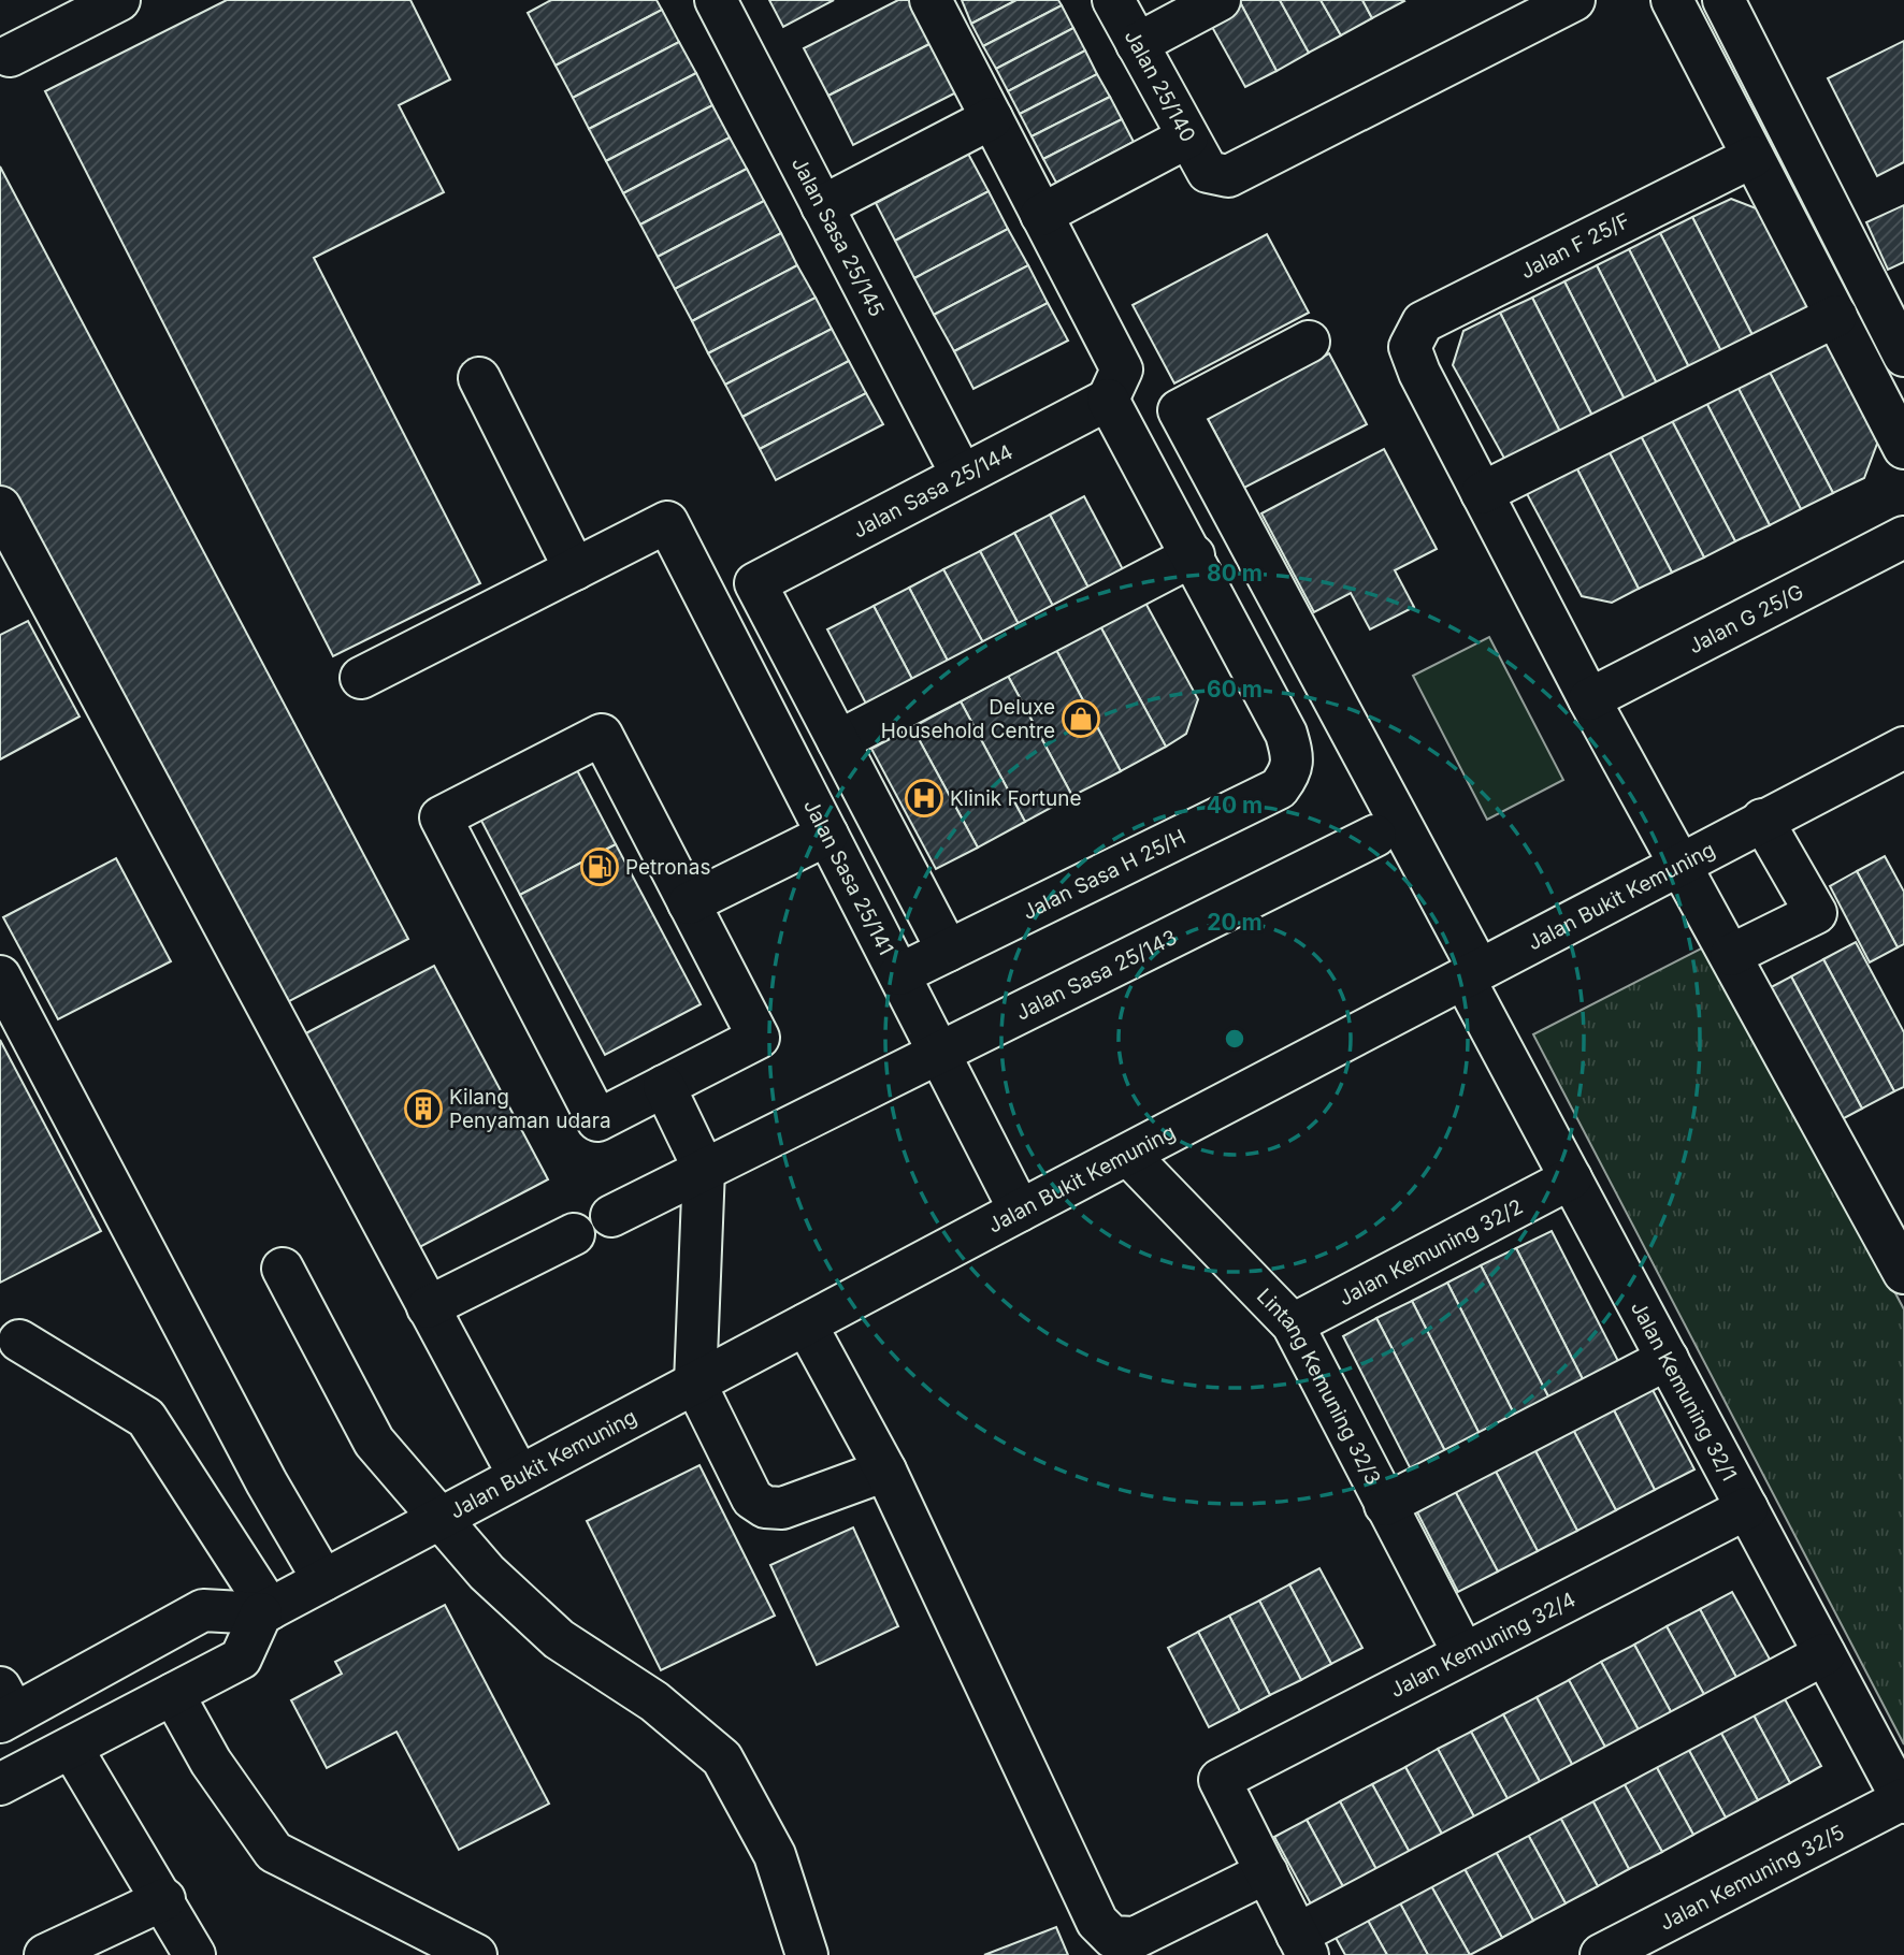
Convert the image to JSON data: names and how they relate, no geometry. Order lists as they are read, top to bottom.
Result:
{
  "streets": {
    "street": [
      "Jalan 25/140",
      "Jalan Sasa 25/145",
      "Jalan F 25/F",
      "Jalan Sasa 25/144",
      "Jalan G 25/G",
      "Jalan Sasa H 25/H",
      "Jalan Sasa 25/141",
      "Jalan Bukit Kemuning",
      "Jalan Sasa 25/143",
      "Jalan Kemuning 32/2",
      "Lintang Kemuning 32/3",
      "Jalan Kemuning 32/1",
      "Jalan Kemuning 32/4",
      "Jalan Kemuning 32/5"
    ]
  },
  "crossings": [
    ["Jalan Sasa 25/145", "Jalan Sasa 25/144"],
    ["Jalan Sasa 25/144", "Jalan Sasa H 25/H"],
    ["Jalan Sasa H 25/H", "Jalan Sasa 25/141"],
    ["Jalan Sasa 25/141", "Jalan Bukit Kemuning"],
    ["Jalan Sasa 25/141", "Jalan Sasa 25/143"],
    ["Jalan Bukit Kemuning", "Lintang Kemuning 32/3"],
    ["Jalan Bukit Kemuning", "Jalan Kemuning 32/1"],
    ["Jalan Kemuning 32/2", "Lintang Kemuning 32/3"],
    ["Jalan Kemuning 32/2", "Jalan Kemuning 32/1"],
    ["Lintang Kemuning 32/3", "Jalan Kemuning 32/4"],
    ["Jalan Kemuning 32/1", "Jalan Kemuning 32/4"],
    ["Jalan Kemuning 32/1", "Jalan Kemuning 32/5"]
  ],
  "places": {
    "shop": ["Deluxe Household Centre"],
    "hospital": ["Klinik Fortune"],
    "fuel station": ["Petronas"],
    "building": ["Kilang Penyaman udara"]
  },
  "rings": [
    "80 m",
    "60 m",
    "40 m",
    "20 m"
  ]
}
